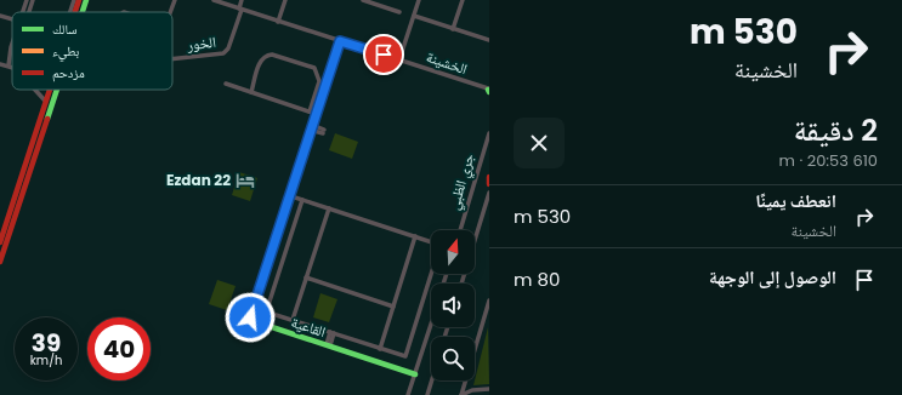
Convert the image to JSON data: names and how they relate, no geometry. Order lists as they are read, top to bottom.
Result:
{
  "streets": {
    "street": [
      "الخور",
      "الخشينة",
      "جري الظبي",
      "القاعية"
    ]
  },
  "crossings": [
    ["الخور", "الخشينة"],
    ["الخشينة", "القاعية"]
  ],
  "places": {
    "hotel": ["Ezdan 22"]
  },
  "legend": ["سالك", "بطيء", "مزدحم"],
  "north": "top",
  "page": {
    "turn": ["530 m", "الخشينة"],
    "heading": ["2 دقيقة", "610 m · 20:53"],
    "list": [
      {
        "name": "انعطف يمينًا",
        "note": "الخشينة",
        "value": "530 m"
      },
      {
        "name": "الوصول إلى الوجهة",
        "value": "80 m"
      }
    ],
    "speed": "39 km/h",
    "limit": "40"
  }
}
